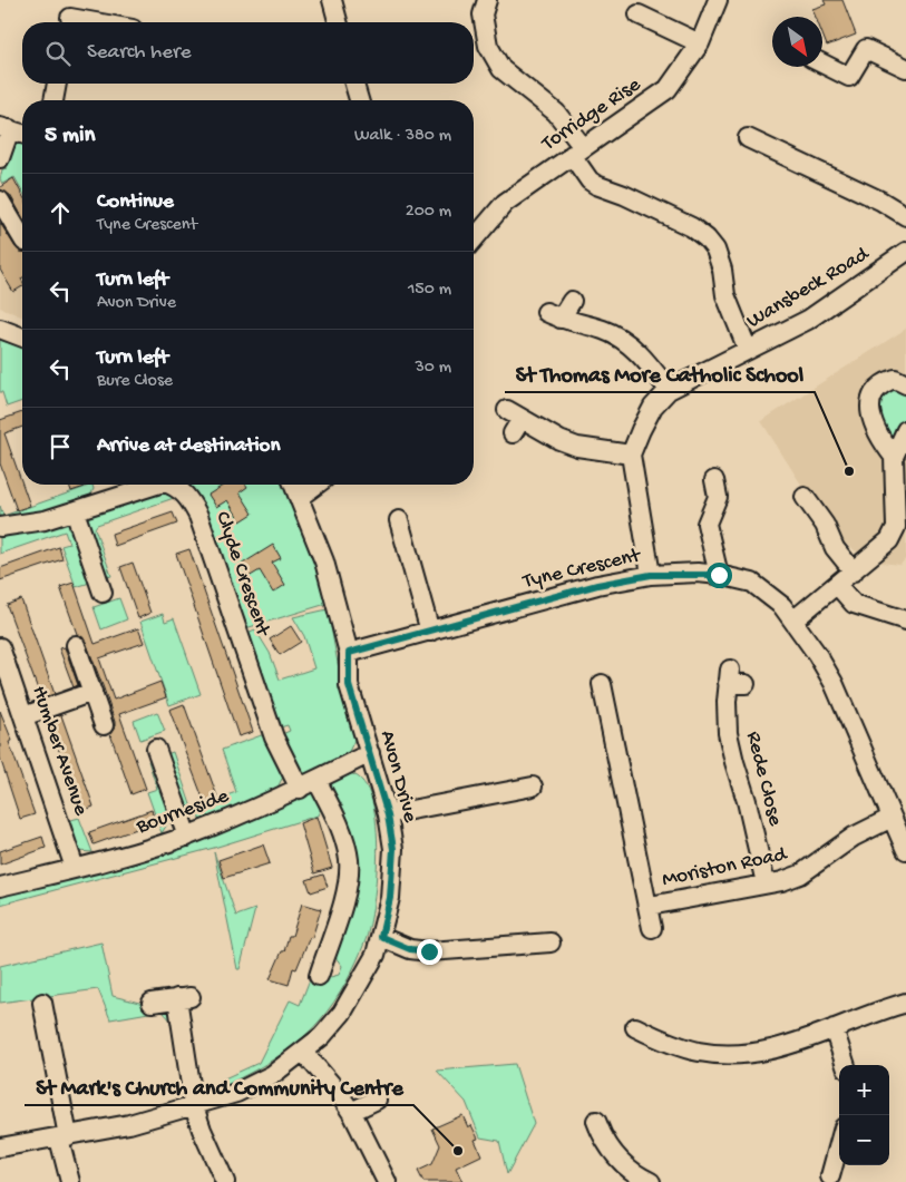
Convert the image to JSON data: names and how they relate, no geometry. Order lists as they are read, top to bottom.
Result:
{
  "streets": {
    "street": [
      "Torridge Rise",
      "Wansbeck Road",
      "Tyne Crescent",
      "Clyde Crescent",
      "Humber Avenue",
      "Avon Drive",
      "Rede Close",
      "Bourneside",
      "Moriston Road"
    ]
  },
  "crossings": [
    ["Tyne Crescent", "Avon Drive"],
    ["Tyne Crescent", "Moriston Road"],
    ["Clyde Crescent", "Bourneside"],
    ["Humber Avenue", "Bourneside"],
    ["Avon Drive", "Bourneside"],
    ["Rede Close", "Moriston Road"]
  ],
  "places": ["St Thomas More Catholic School", "St Mark's Church and Community Centre"],
  "north": "bottom right",
  "page": {
    "search": "Search here",
    "heading": ["5 min", "Walk · 380 m"],
    "list": [
      ["Continue", "Tyne Crescent", "200 m"],
      ["Turn left", "Avon Drive", "150 m"],
      ["Turn left", "Bure Close", "30 m"],
      "Arrive at destination"
    ],
    "map_buttons": ["+", "−"]
  }
}
